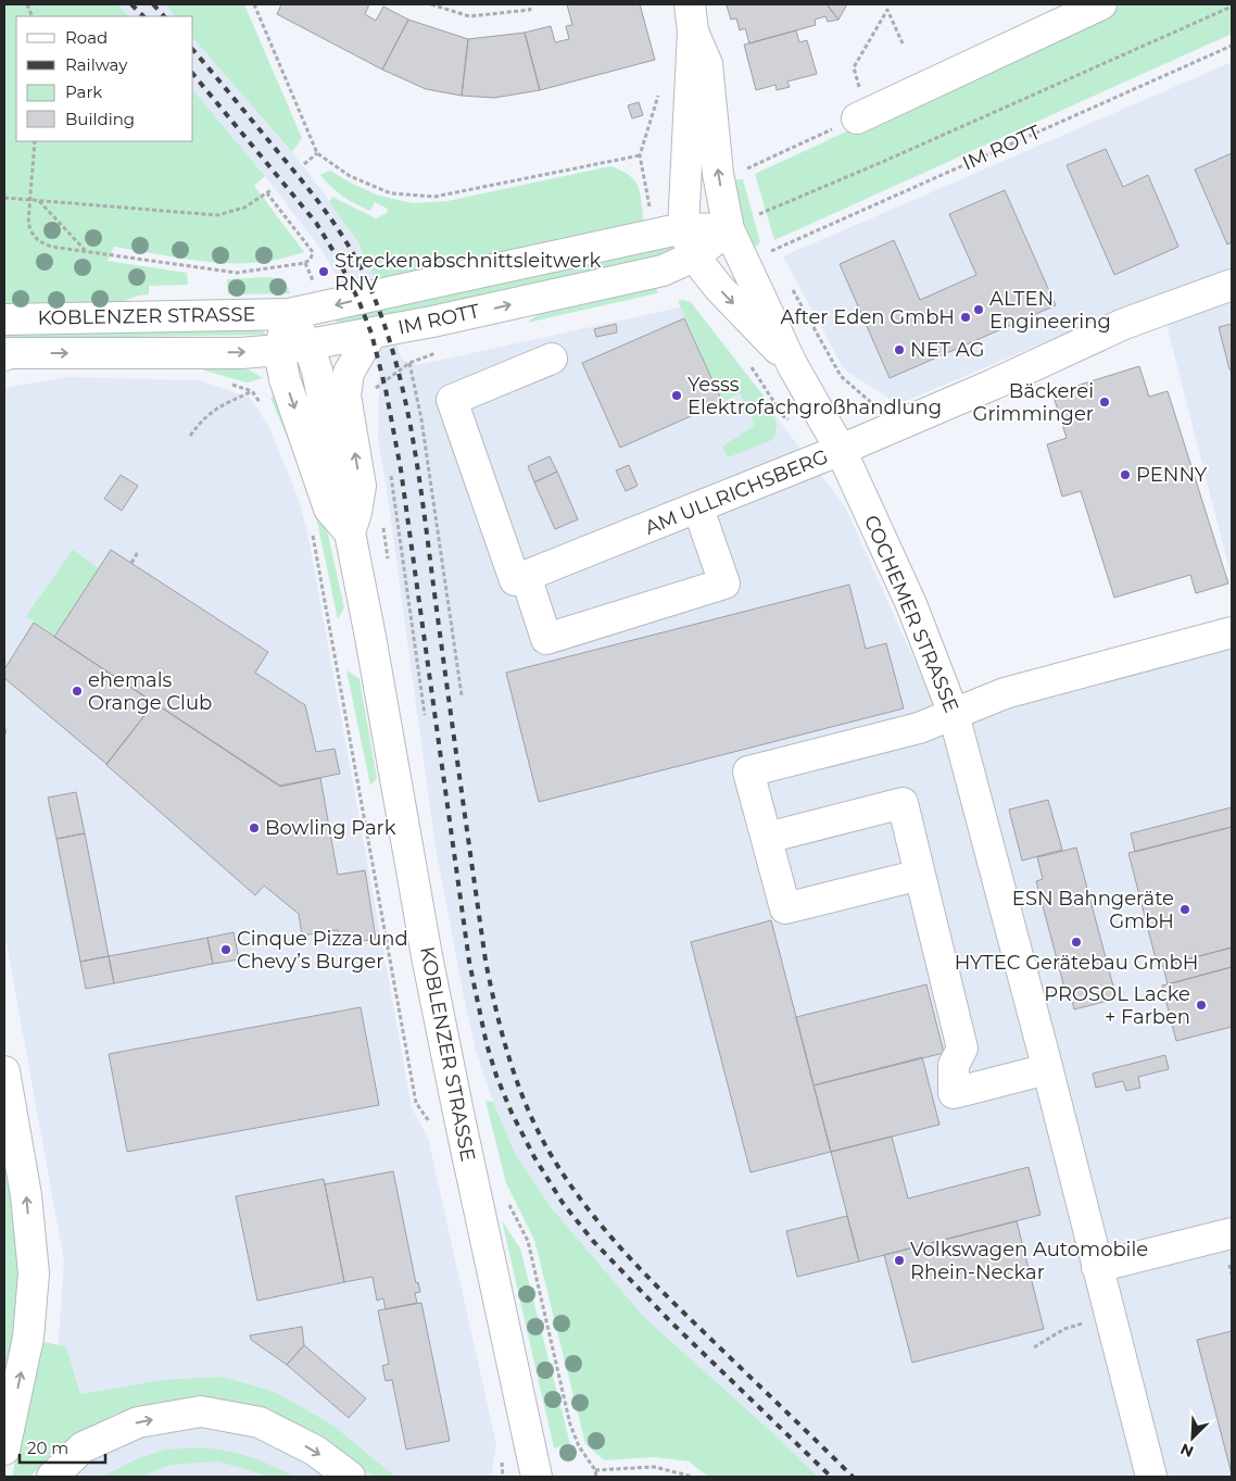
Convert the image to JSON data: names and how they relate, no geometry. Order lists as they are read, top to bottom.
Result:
{
  "streets": {
    "street": [
      "IM ROTT",
      "KOBLENZER STRASSE",
      "AM ULLRICHSBERG",
      "COCHEMER STRASSE"
    ]
  },
  "crossings": [
    ["IM ROTT", "KOBLENZER STRASSE"],
    ["IM ROTT", "COCHEMER STRASSE"],
    ["AM ULLRICHSBERG", "COCHEMER STRASSE"]
  ],
  "places": [
    "Streckenabschnittsleitwerk RNV",
    "ALTEN Engineering",
    "After Eden GmbH",
    "NET AG",
    "Yesss Elektrofachgroßhandlung",
    "Bäckerei Grimminger",
    "PENNY",
    "ehemals Orange Club",
    "Bowling Park",
    "ESN Bahngeräte GmbH",
    "HYTEC Gerätebau GmbH",
    "Cinque Pizza und Chevy’s Burger",
    "PROSOL Lacke + Farben",
    "Volkswagen Automobile Rhein-Neckar"
  ],
  "legend": [
    "Road",
    "Railway",
    "Park",
    "Building"
  ],
  "scale_bar": "20 m",
  "north": "bottom left"
}
